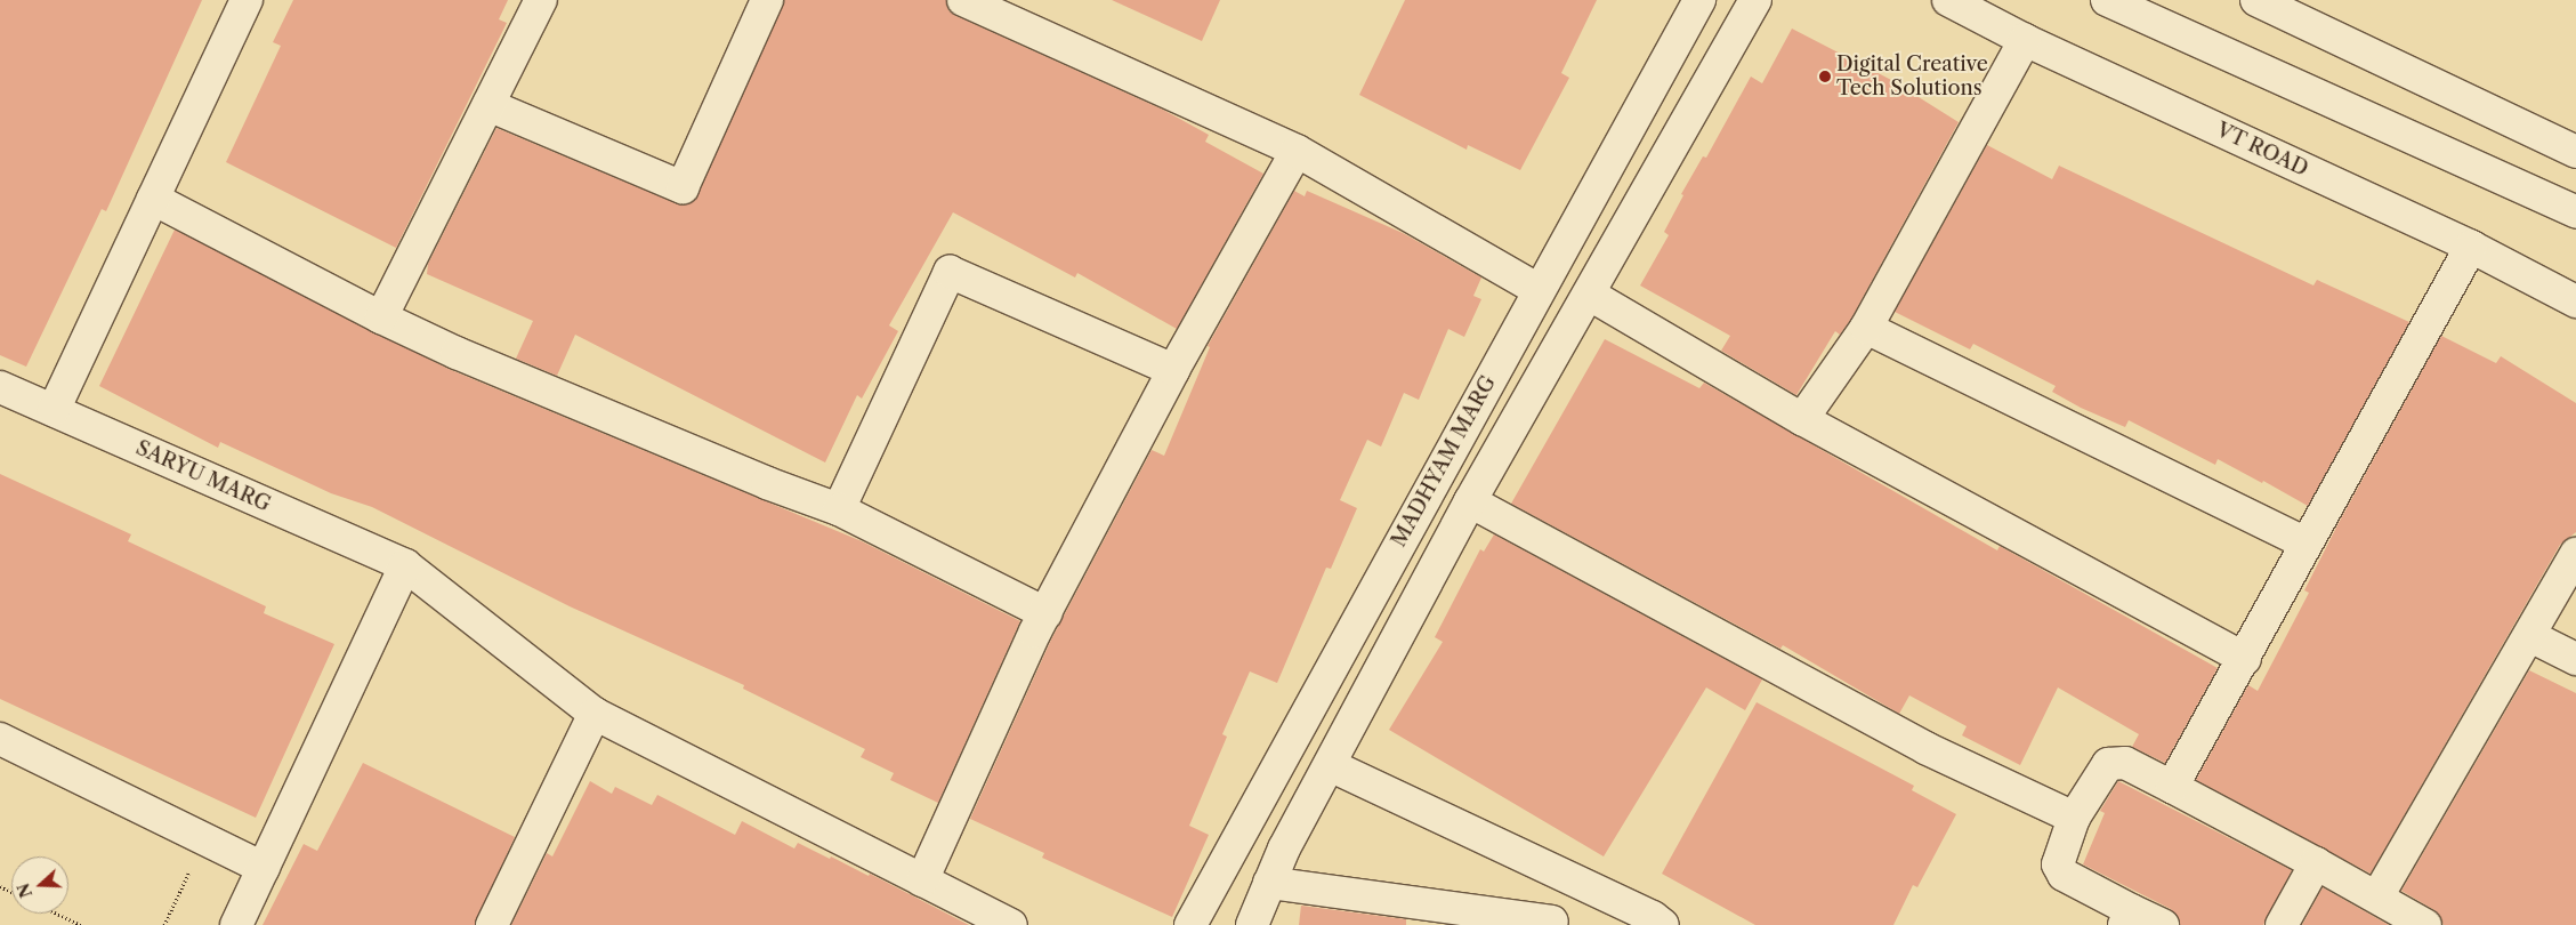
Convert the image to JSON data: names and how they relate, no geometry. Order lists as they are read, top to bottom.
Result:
{
  "streets": {
    "street": ["VT ROAD", "MADHYAM MARG", "SARYU MARG"]
  },
  "places": ["Digital Creative Tech Solutions"],
  "north": "left"
}
